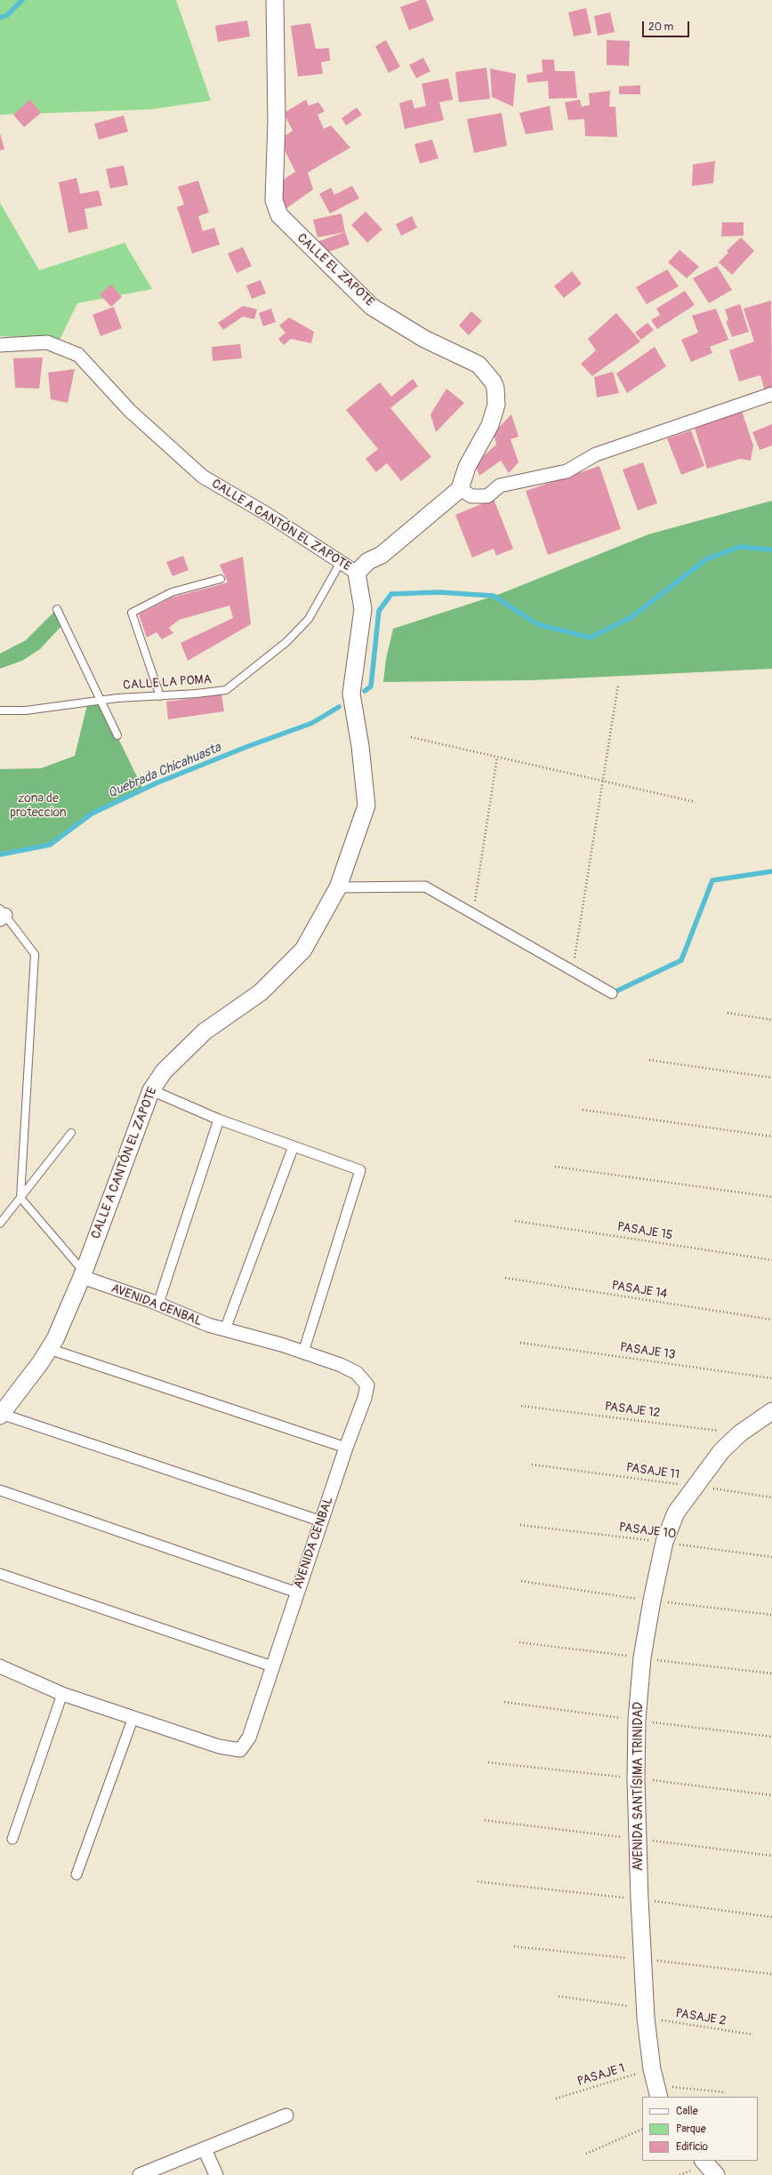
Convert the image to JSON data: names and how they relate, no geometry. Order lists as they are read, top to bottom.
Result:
{
  "streets": {
    "street": [
      "CALLE EL ZAPOTE",
      "CALLE A CANTÓN EL ZAPOTE",
      "AVENIDA CENBAL",
      "AVENIDA SANTÍSIMA TRINIDAD"
    ],
    "lane": ["CALLE LA POMA"],
    "path": [
      "PASAJE 15",
      "PASAJE 14",
      "PASAJE 13",
      "PASAJE 12",
      "PASAJE 11",
      "PASAJE 10",
      "PASAJE 2",
      "PASAJE 1"
    ]
  },
  "crossings": [
    ["CALLE A CANTÓN EL ZAPOTE", "CALLE LA POMA"],
    ["CALLE A CANTÓN EL ZAPOTE", "AVENIDA CENBAL"],
    ["PASAJE 12", "AVENIDA SANTÍSIMA TRINIDAD"],
    ["PASAJE 11", "AVENIDA SANTÍSIMA TRINIDAD"],
    ["PASAJE 10", "AVENIDA SANTÍSIMA TRINIDAD"],
    ["AVENIDA SANTÍSIMA TRINIDAD", "PASAJE 2"],
    ["AVENIDA SANTÍSIMA TRINIDAD", "PASAJE 1"]
  ],
  "water": ["Quebrada Chicahuasta"],
  "parks": ["zona de proteccion"],
  "legend": ["Calle", "Parque", "Edificio"],
  "scale_bar": "20 m"
}
